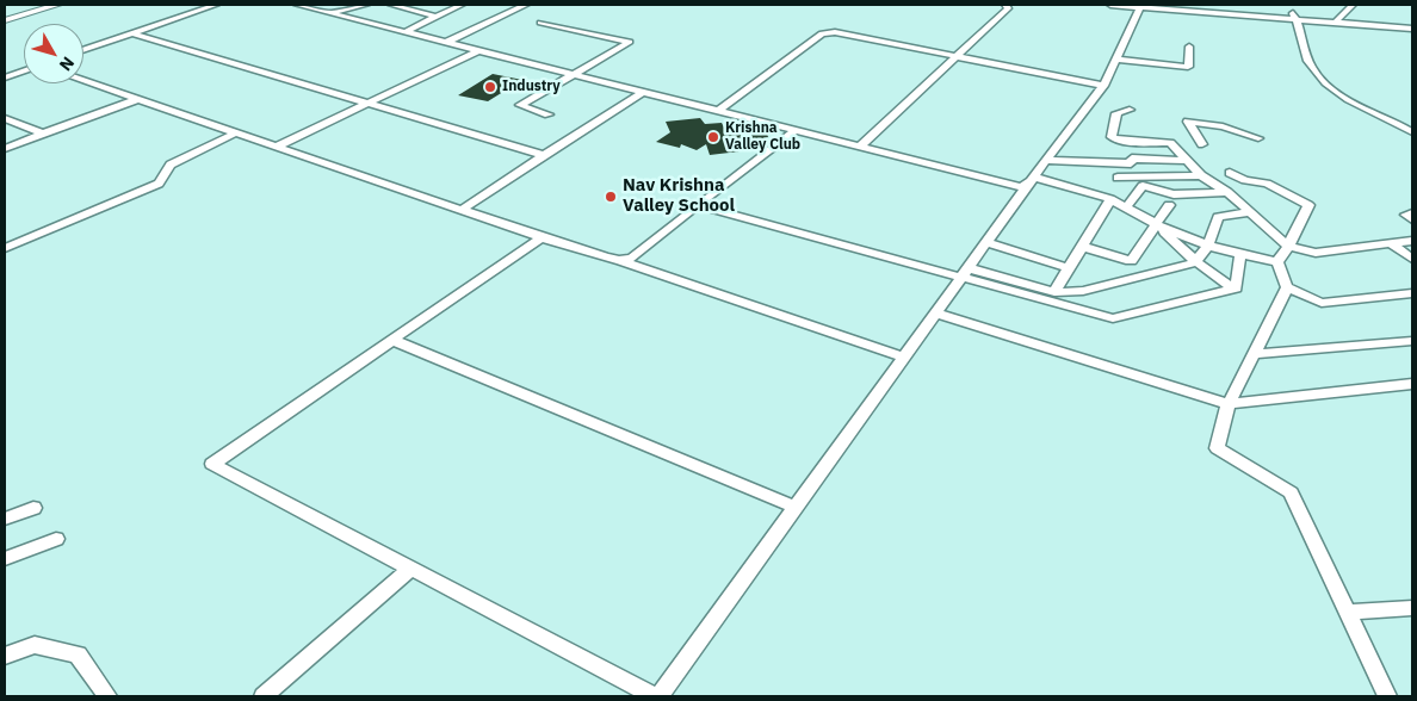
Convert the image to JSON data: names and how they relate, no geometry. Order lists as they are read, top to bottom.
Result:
{
  "places": ["Industry", "Krishna Valley Club", "Nav Krishna Valley School"],
  "north": "bottom right"
}
